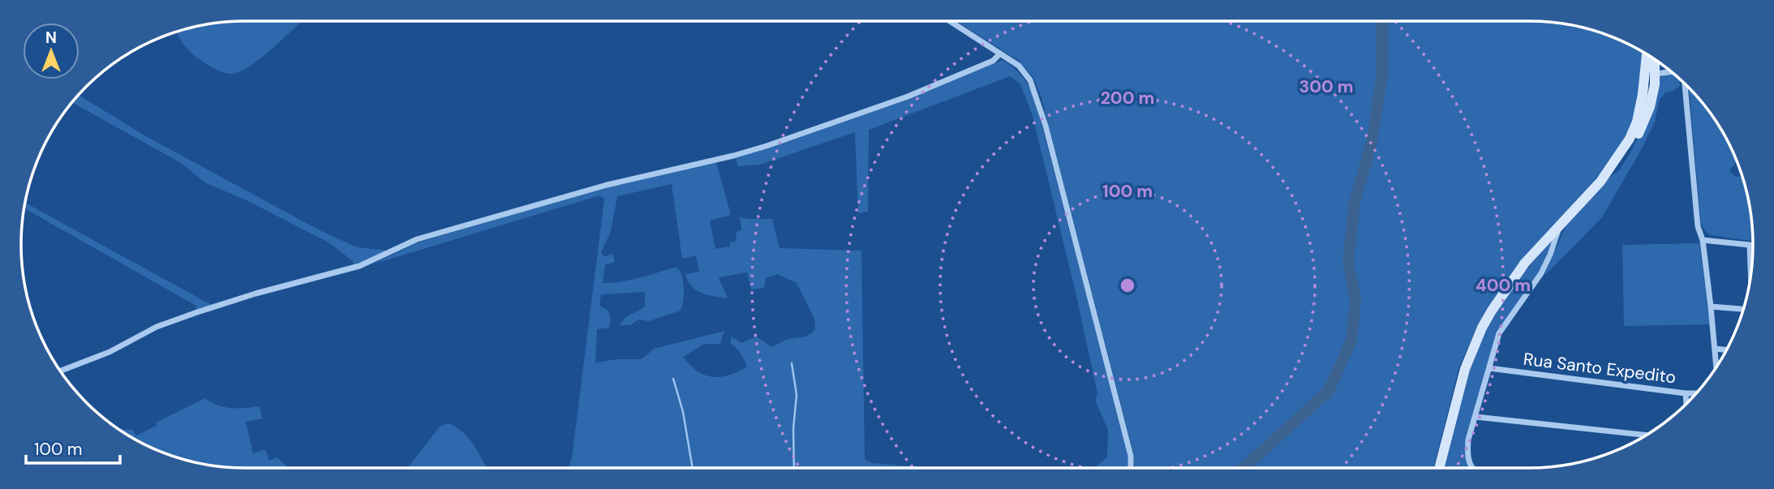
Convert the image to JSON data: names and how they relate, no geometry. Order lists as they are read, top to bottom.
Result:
{
  "streets": {
    "street": ["Rua Santo Expedito"]
  },
  "scale_bar": "100 m",
  "north": "top",
  "rings": [
    "300 m",
    "200 m",
    "100 m",
    "400 m"
  ]
}
